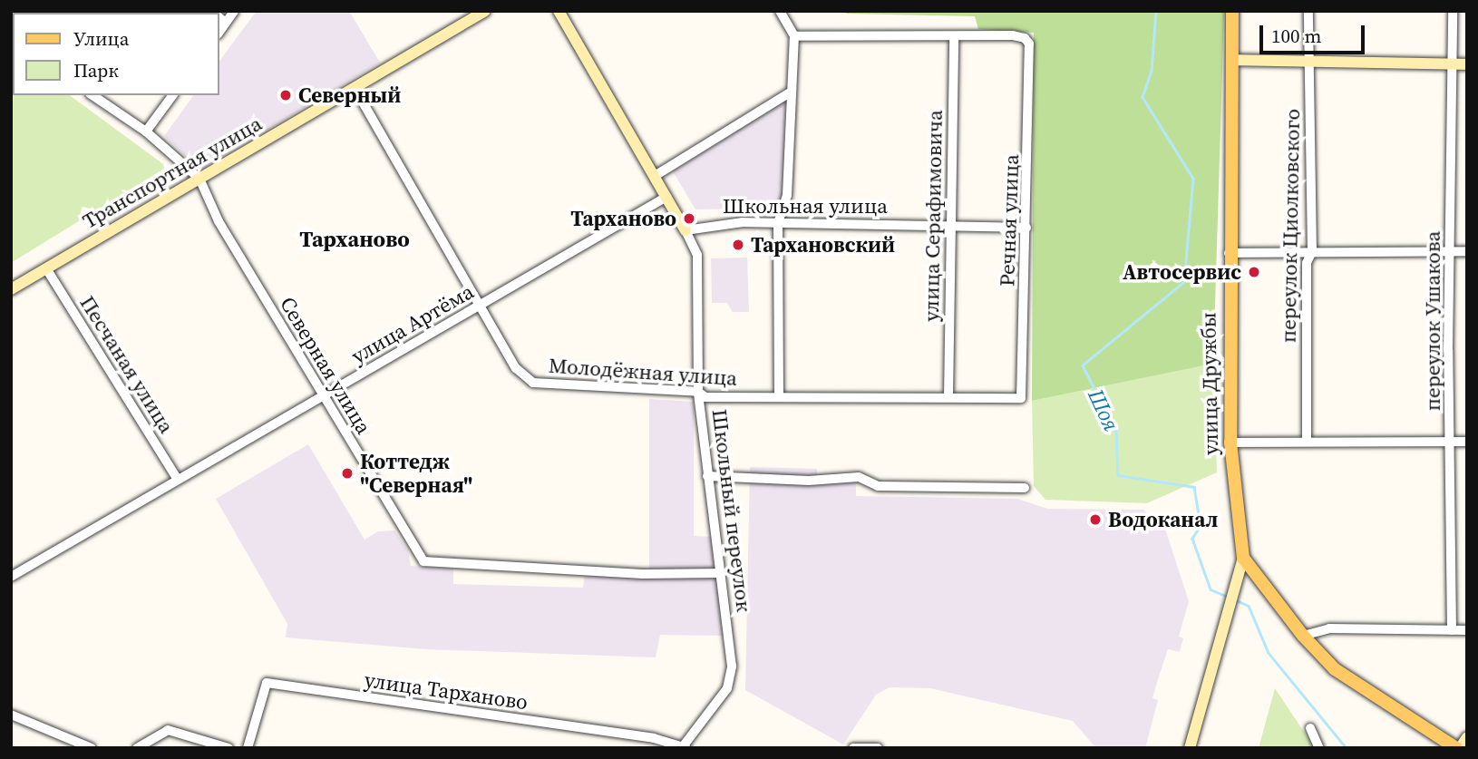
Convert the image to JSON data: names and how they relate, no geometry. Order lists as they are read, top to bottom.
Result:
{
  "streets": {
    "main road": ["улица Дружбы"],
    "street": [
      "Транспортная улица",
      "Школьная улица",
      "улица Серафимовича",
      "Речная улица",
      "переулок Циолковского",
      "переулок Ушакова",
      "улица Артёма",
      "Песчаная улица",
      "Северная улица",
      "Молодёжная улица",
      "Школьный переулок",
      "улица Тарханово"
    ]
  },
  "crossings": [
    ["Транспортная улица", "Песчаная улица"],
    ["Транспортная улица", "Северная улица"],
    ["Транспортная улица", "Молодёжная улица"],
    ["Школьная улица", "улица Серафимовича"],
    ["Школьная улица", "Речная улица"],
    ["Школьная улица", "Школьный переулок"],
    ["улица Серафимовича", "Речная улица"],
    ["улица Серафимовича", "Молодёжная улица"],
    ["Речная улица", "Молодёжная улица"],
    ["улица Артёма", "Песчаная улица"],
    ["улица Артёма", "Северная улица"],
    ["улица Артёма", "Молодёжная улица"],
    ["Северная улица", "Школьный переулок"],
    ["Молодёжная улица", "Школьный переулок"],
    ["Школьный переулок", "улица Тарханово"]
  ],
  "districts": ["Тарханово"],
  "water": ["Шоя"],
  "places": [
    "Северный",
    "Тарханово",
    "Тархановский",
    "Автосервис",
    "Коттедж \"Северная\"",
    "Водоканал"
  ],
  "legend": ["Улица", "Парк"],
  "scale_bar": "100 m"
}
